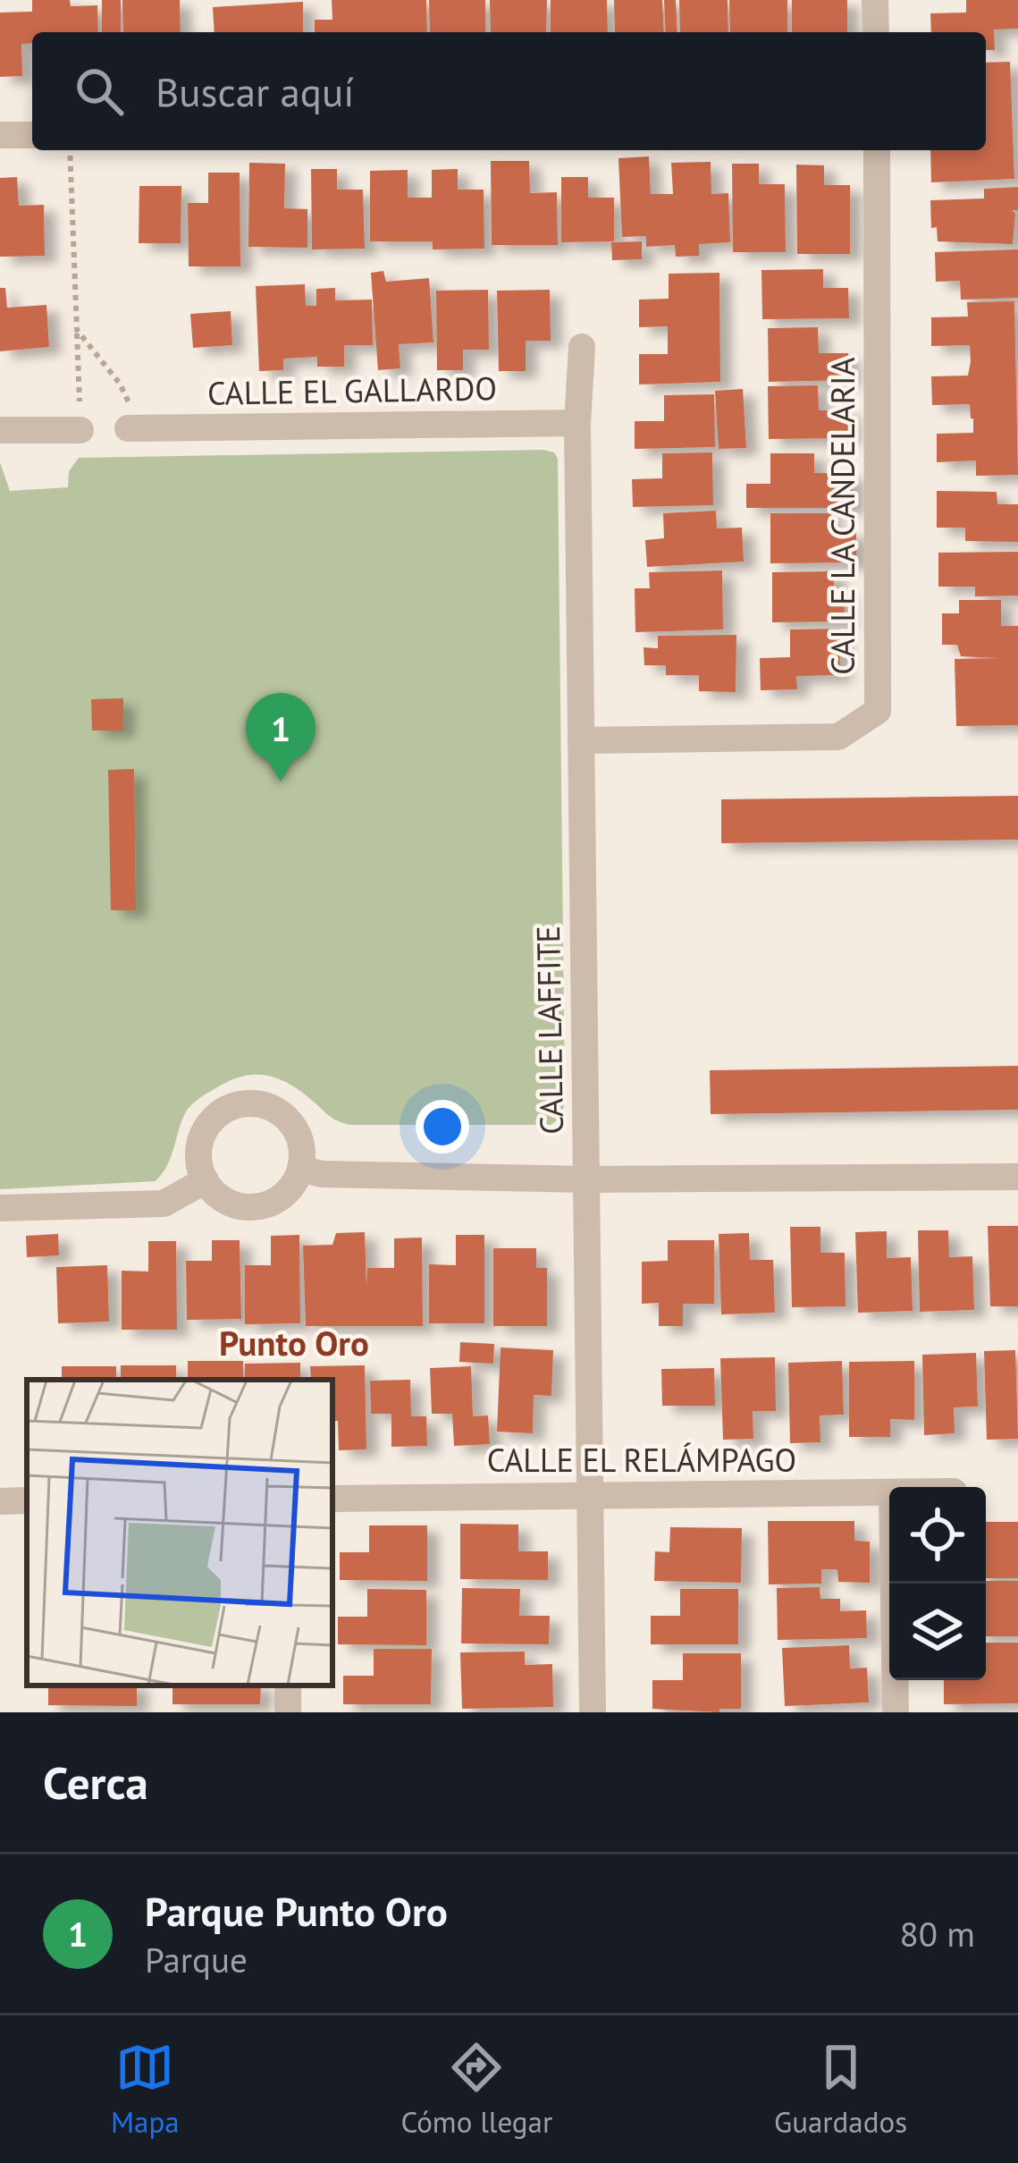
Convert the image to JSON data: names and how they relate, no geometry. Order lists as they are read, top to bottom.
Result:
{
  "streets": {
    "street": [
      "CALLE EL GALLARDO",
      "CALLE LA CANDELARIA",
      "CALLE LAFFITE",
      "CALLE EL RELÁMPAGO"
    ]
  },
  "crossings": [
    ["CALLE EL GALLARDO", "CALLE LAFFITE"],
    ["CALLE LA CANDELARIA", "CALLE LAFFITE"],
    ["CALLE LAFFITE", "CALLE EL RELÁMPAGO"]
  ],
  "districts": ["Punto Oro"],
  "page": {
    "search": "Buscar aquí",
    "pins": "1",
    "heading": "Cerca",
    "list": [
      {
        "mark": "1",
        "name": "Parque Punto Oro",
        "note": "Parque",
        "value": "80 m"
      }
    ],
    "nav": ["Mapa", "Cómo llegar", "Guardados"]
  }
}
